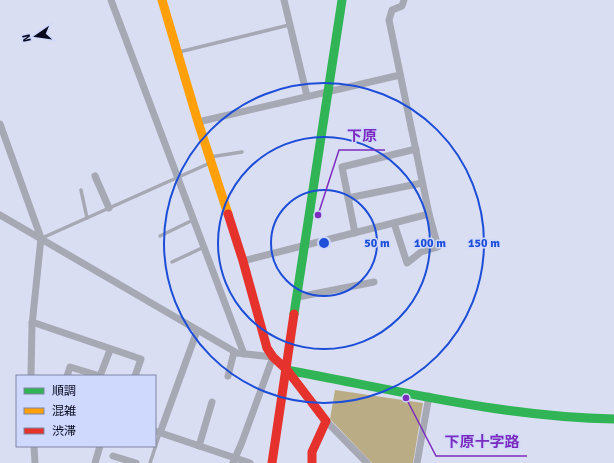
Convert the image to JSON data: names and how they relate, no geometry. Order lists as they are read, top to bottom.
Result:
{
  "places": ["下原", "下原十字路"],
  "legend": ["順調", "混雑", "渋滞"],
  "north": "left",
  "rings": ["50 m", "100 m", "150 m"]
}
